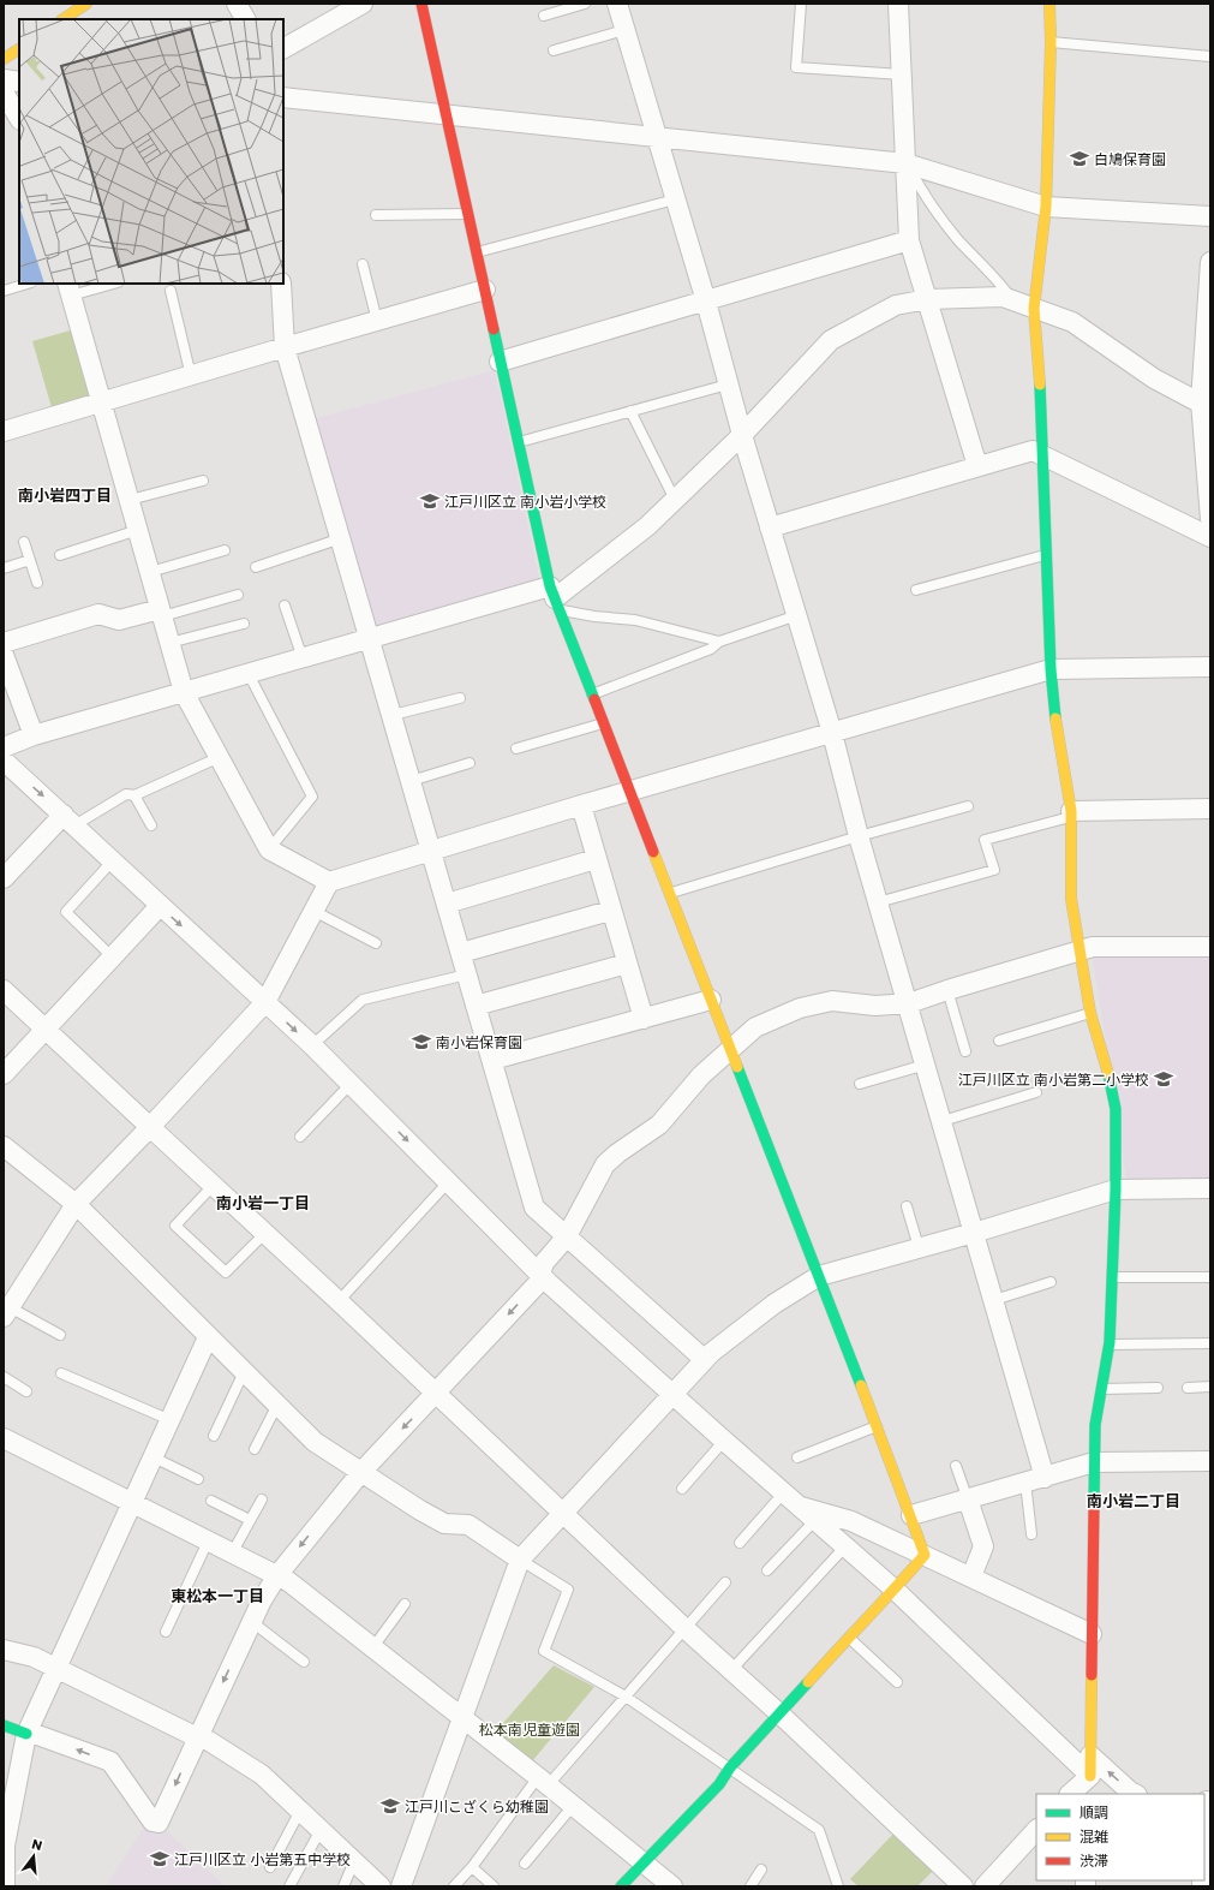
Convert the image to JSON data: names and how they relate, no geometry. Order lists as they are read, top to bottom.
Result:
{
  "districts": [
    "南小岩四丁目",
    "南小岩一丁目",
    "南小岩二丁目",
    "東松本一丁目"
  ],
  "parks": ["松本南児童遊園"],
  "places": {
    "school or university": [
      "白鳩保育園",
      "江戸川区立 南小岩小学校",
      "南小岩保育園",
      "江戸川区立 南小岩第二小学校",
      "江戸川こざくら幼稚園",
      "江戸川区立 小岩第五中学校"
    ]
  },
  "legend": ["順調", "混雑", "渋滞"],
  "north": "top"
}
